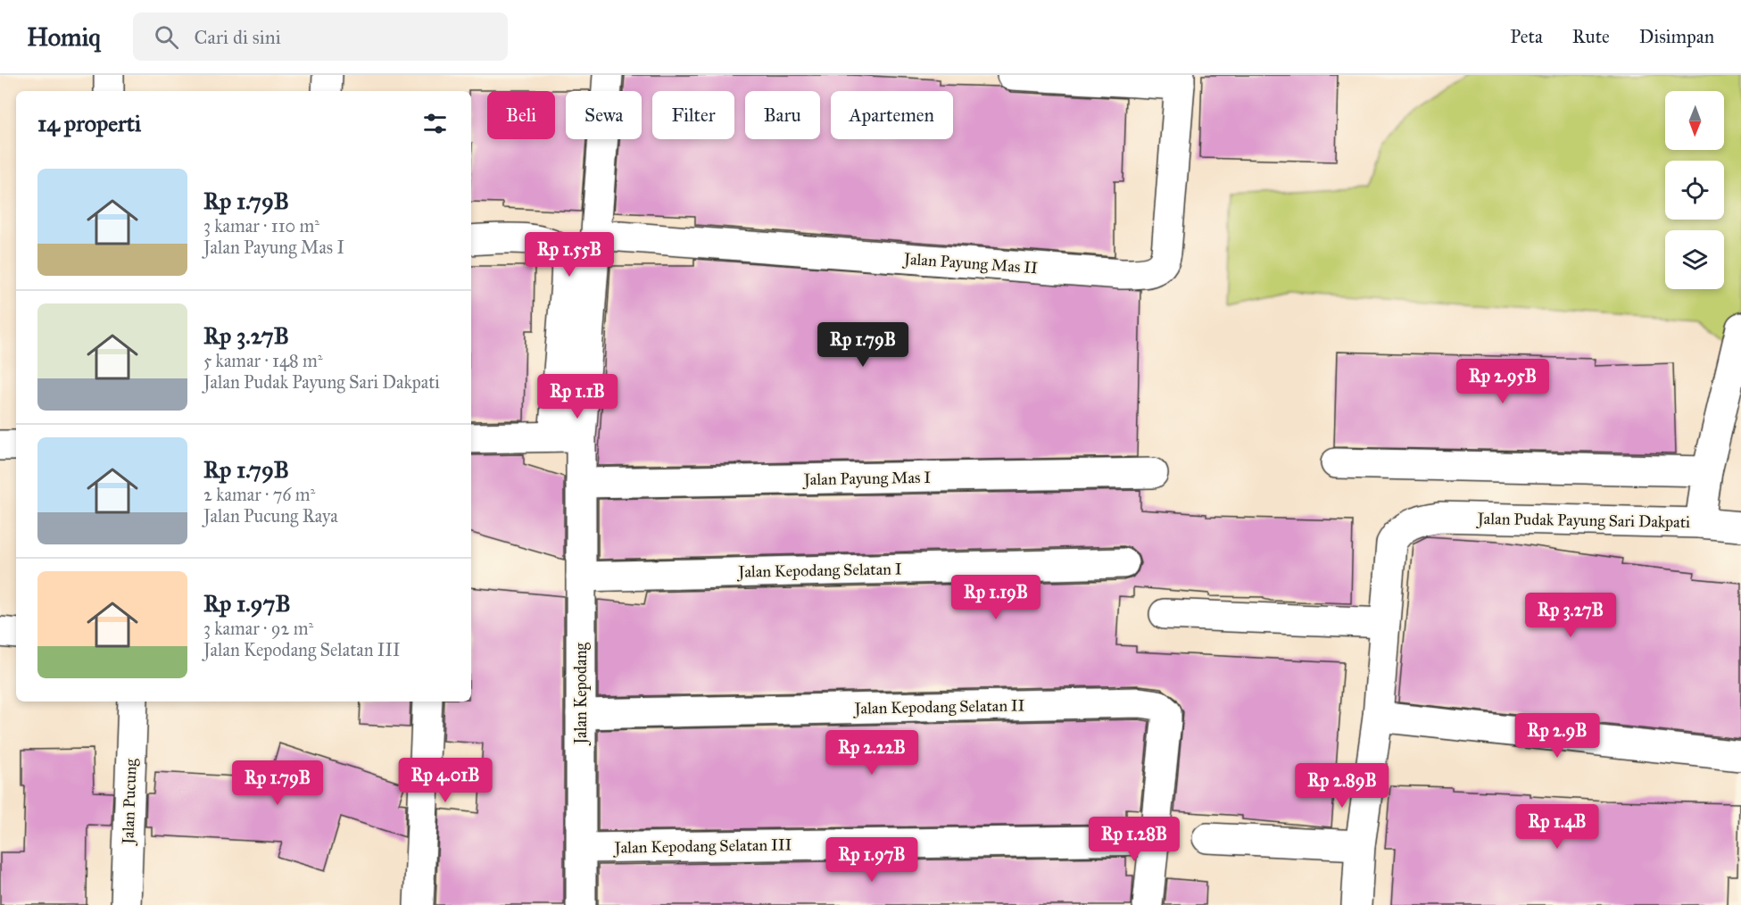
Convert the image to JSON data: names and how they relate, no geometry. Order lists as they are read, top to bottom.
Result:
{
  "streets": {
    "street": [
      "Jalan Payung Mas II",
      "Jalan Payung Mas I",
      "Jalan Pudak Payung Sari Dakpati",
      "Jalan Kepodang Selatan I",
      "Jalan Kepodang",
      "Jalan Kepodang Selatan II",
      "Jalan Pucung",
      "Jalan Kepodang Selatan III"
    ]
  },
  "crossings": [
    ["Jalan Payung Mas I", "Jalan Kepodang"],
    ["Jalan Kepodang Selatan I", "Jalan Kepodang"],
    ["Jalan Kepodang", "Jalan Kepodang Selatan II"],
    ["Jalan Kepodang", "Jalan Kepodang Selatan III"],
    ["Jalan Kepodang Selatan II", "Jalan Kepodang Selatan III"]
  ],
  "north": "bottom",
  "page": {
    "header": "Homiq",
    "search": "Cari di sini",
    "nav": ["Peta", "Rute", "Disimpan"],
    "chip": [
      "Beli",
      "Sewa",
      "Filter",
      "Baru",
      "Apartemen"
    ],
    "heading": "14 properti",
    "list": [
      {
        "name": "Rp 1.79B",
        "note": "3 kamar · 110 m² · Jalan Payung Mas I"
      },
      {
        "name": "Rp 3.27B",
        "note": "5 kamar · 148 m² · Jalan Pudak Payung Sari Dakpati"
      },
      {
        "name": "Rp 1.79B",
        "note": "2 kamar · 76 m² · Jalan Pucung Raya"
      },
      {
        "name": "Rp 1.97B",
        "note": "3 kamar · 92 m² · Jalan Kepodang Selatan III"
      }
    ],
    "price": [
      "Rp 1.55B",
      "Rp 1.79B",
      "Rp 2.95B",
      "Rp 1.1B",
      "Rp 1.19B",
      "Rp 3.27B",
      "Rp 2.9B",
      "Rp 2.22B",
      "Rp 4.01B",
      "Rp 1.79B",
      "Rp 2.89B",
      "Rp 1.4B",
      "Rp 1.28B",
      "Rp 1.97B"
    ]
  }
}
